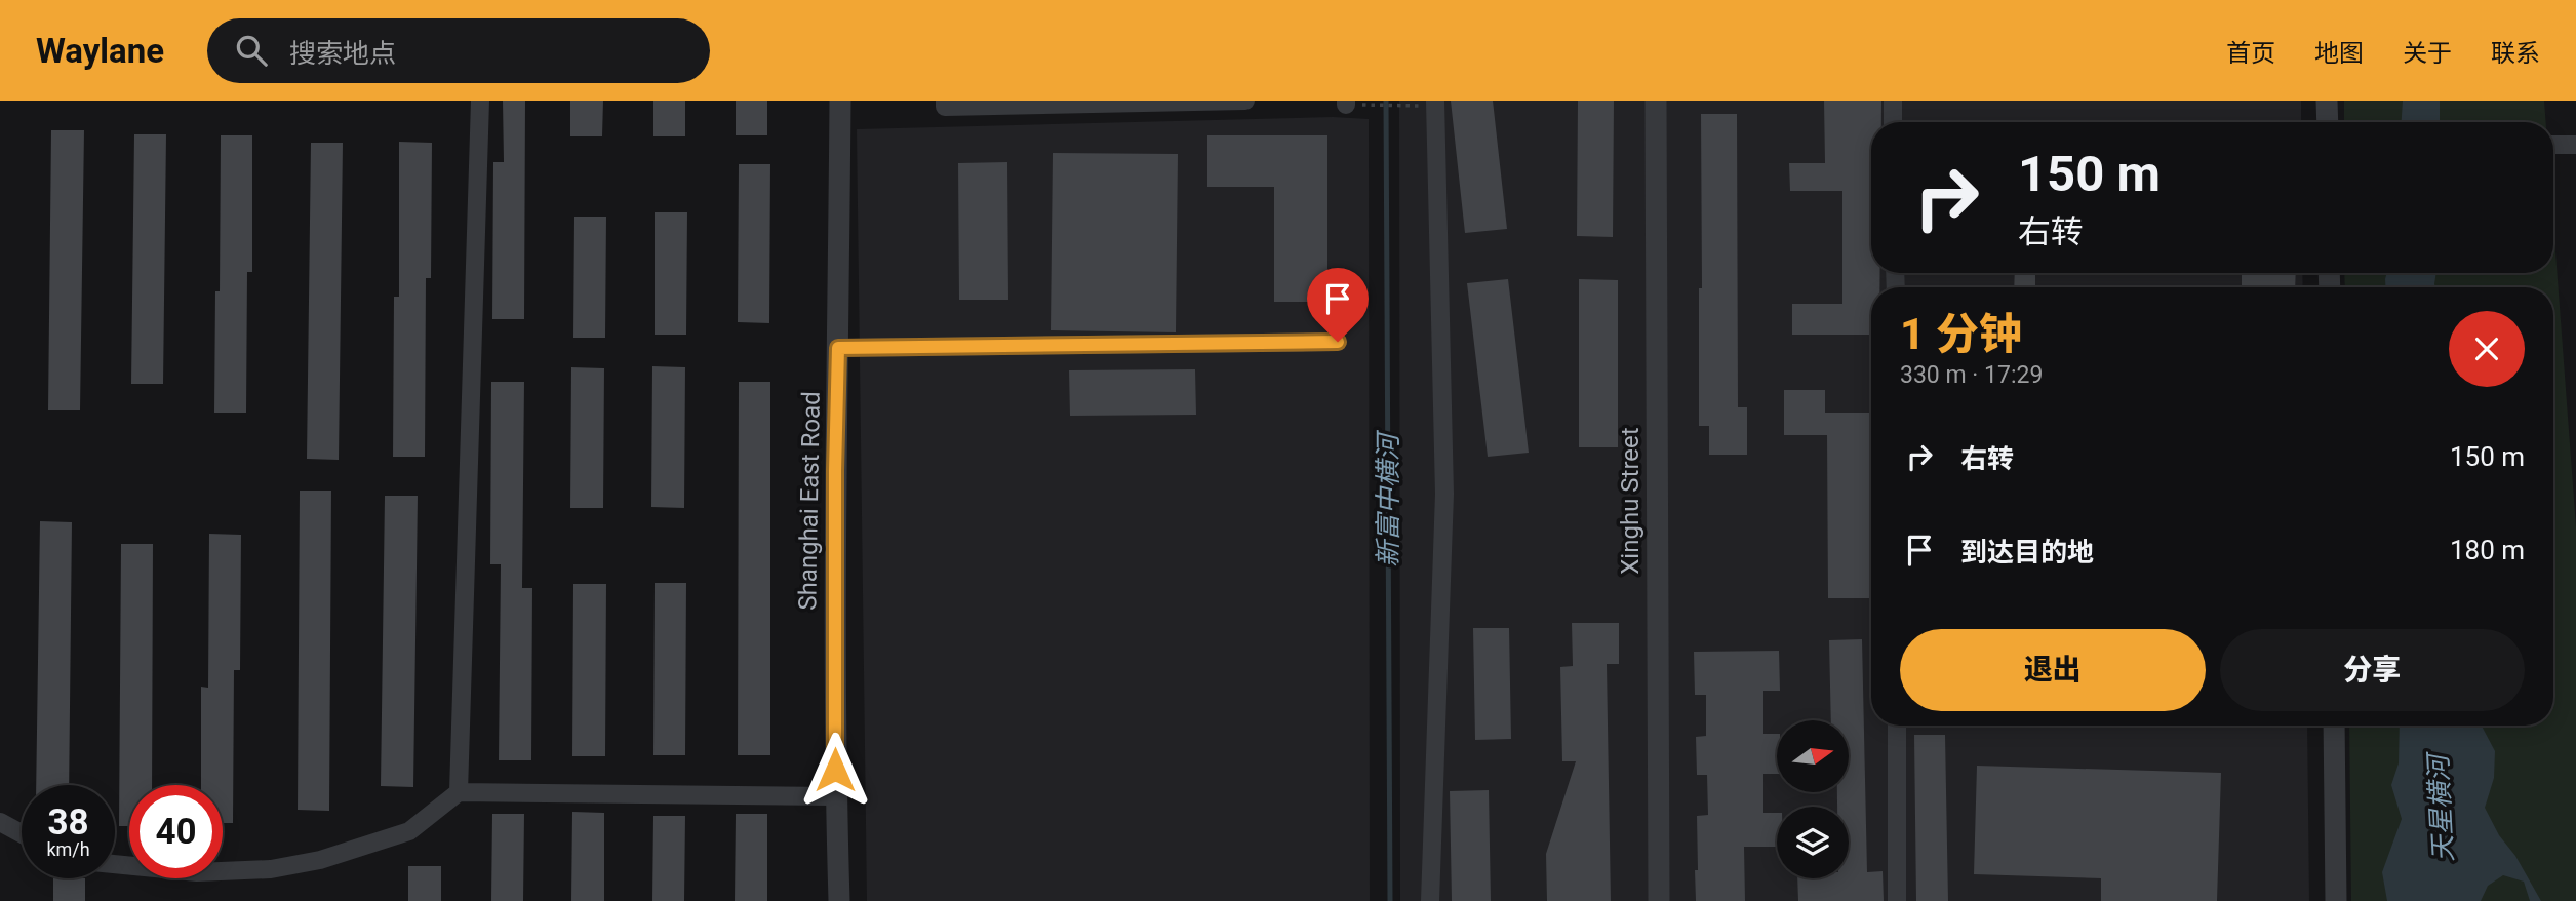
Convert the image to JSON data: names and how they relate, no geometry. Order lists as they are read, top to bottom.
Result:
{
  "streets": {
    "street": ["Shanghai East Road", "Xinghu Street"]
  },
  "water": ["新富中横河", "天星横河"],
  "north": "right",
  "page": {
    "header": "Waylane",
    "search": "搜索地点",
    "nav": [
      "首页",
      "地图",
      "关于",
      "联系"
    ],
    "turn": ["150 m", "右转"],
    "heading": ["1 分钟", "330 m · 17:29"],
    "list": [
      {
        "name": "右转",
        "value": "150 m"
      },
      {
        "name": "到达目的地",
        "value": "180 m"
      }
    ],
    "buttons": ["退出", "分享"],
    "speed": "38 km/h",
    "limit": "40"
  }
}
